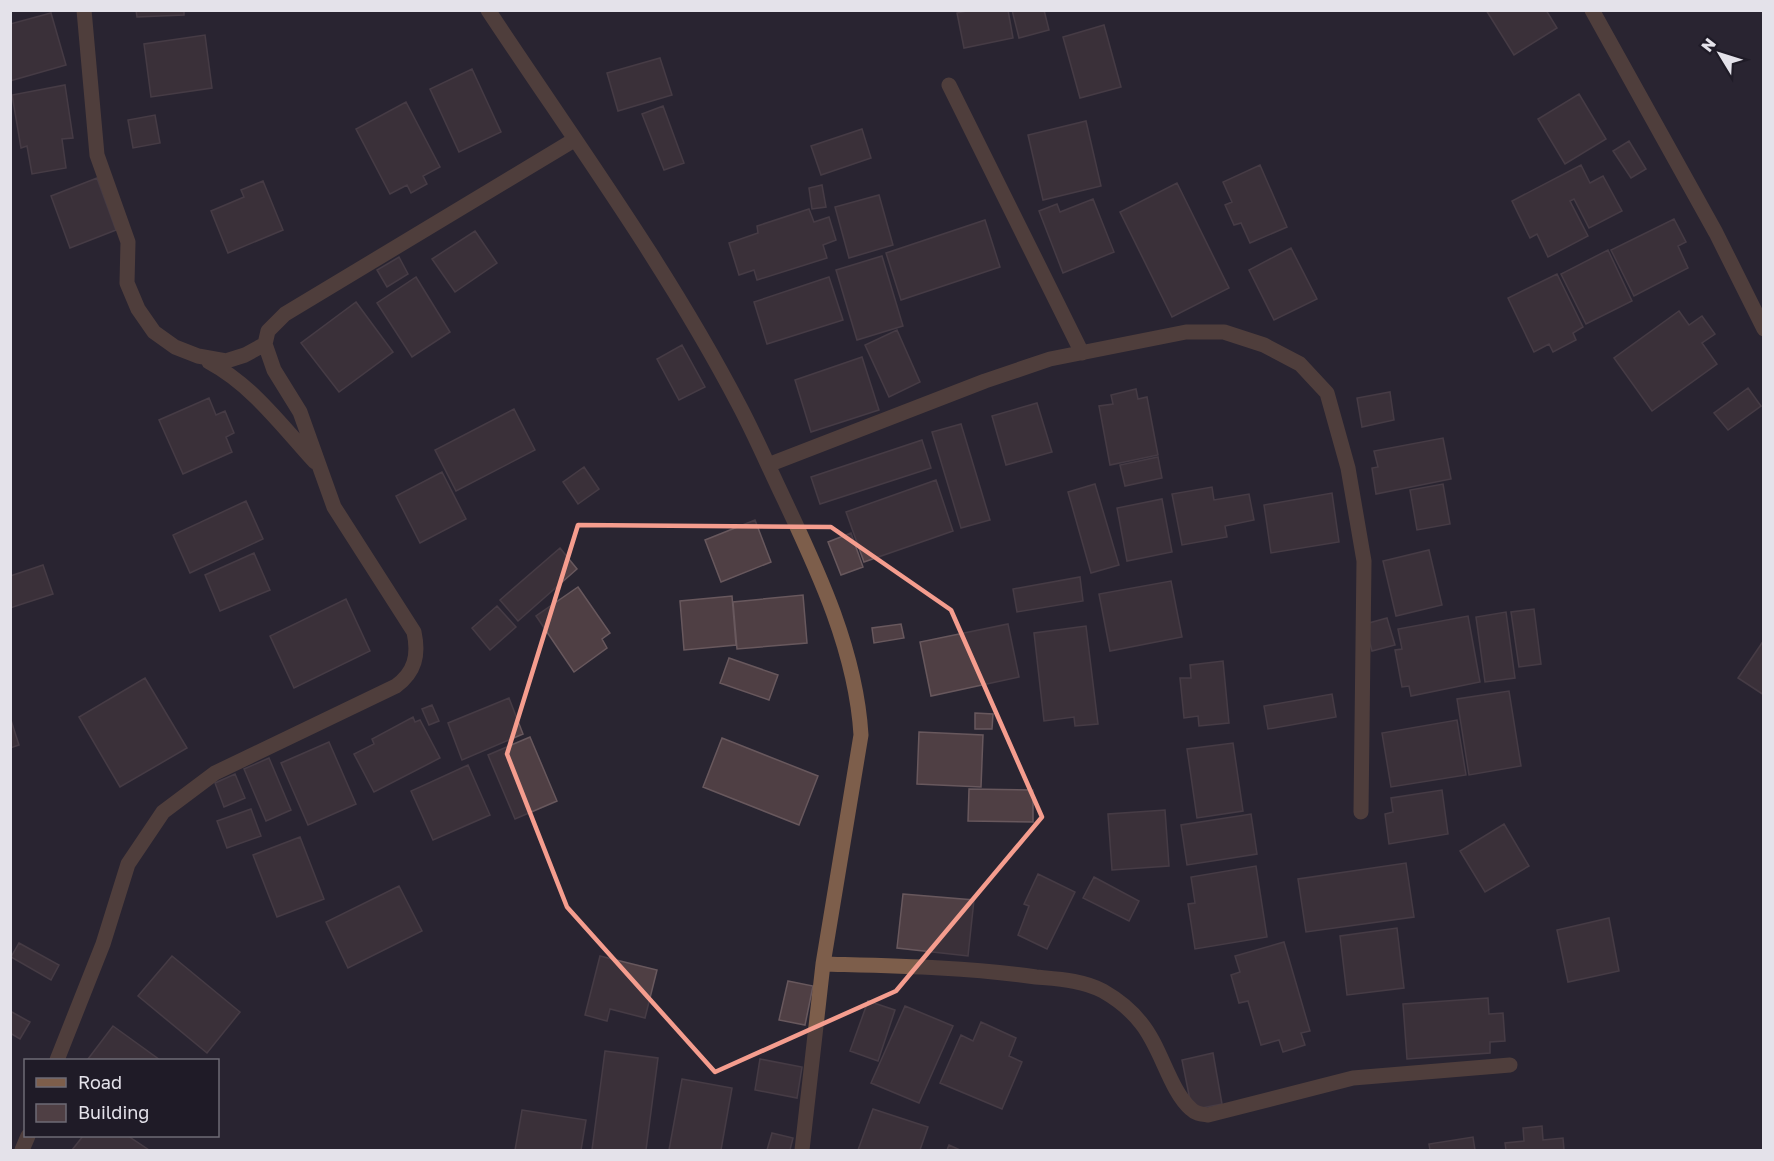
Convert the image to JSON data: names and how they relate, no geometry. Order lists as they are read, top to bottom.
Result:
{
  "legend": ["Road", "Building"],
  "north": "top left"
}
